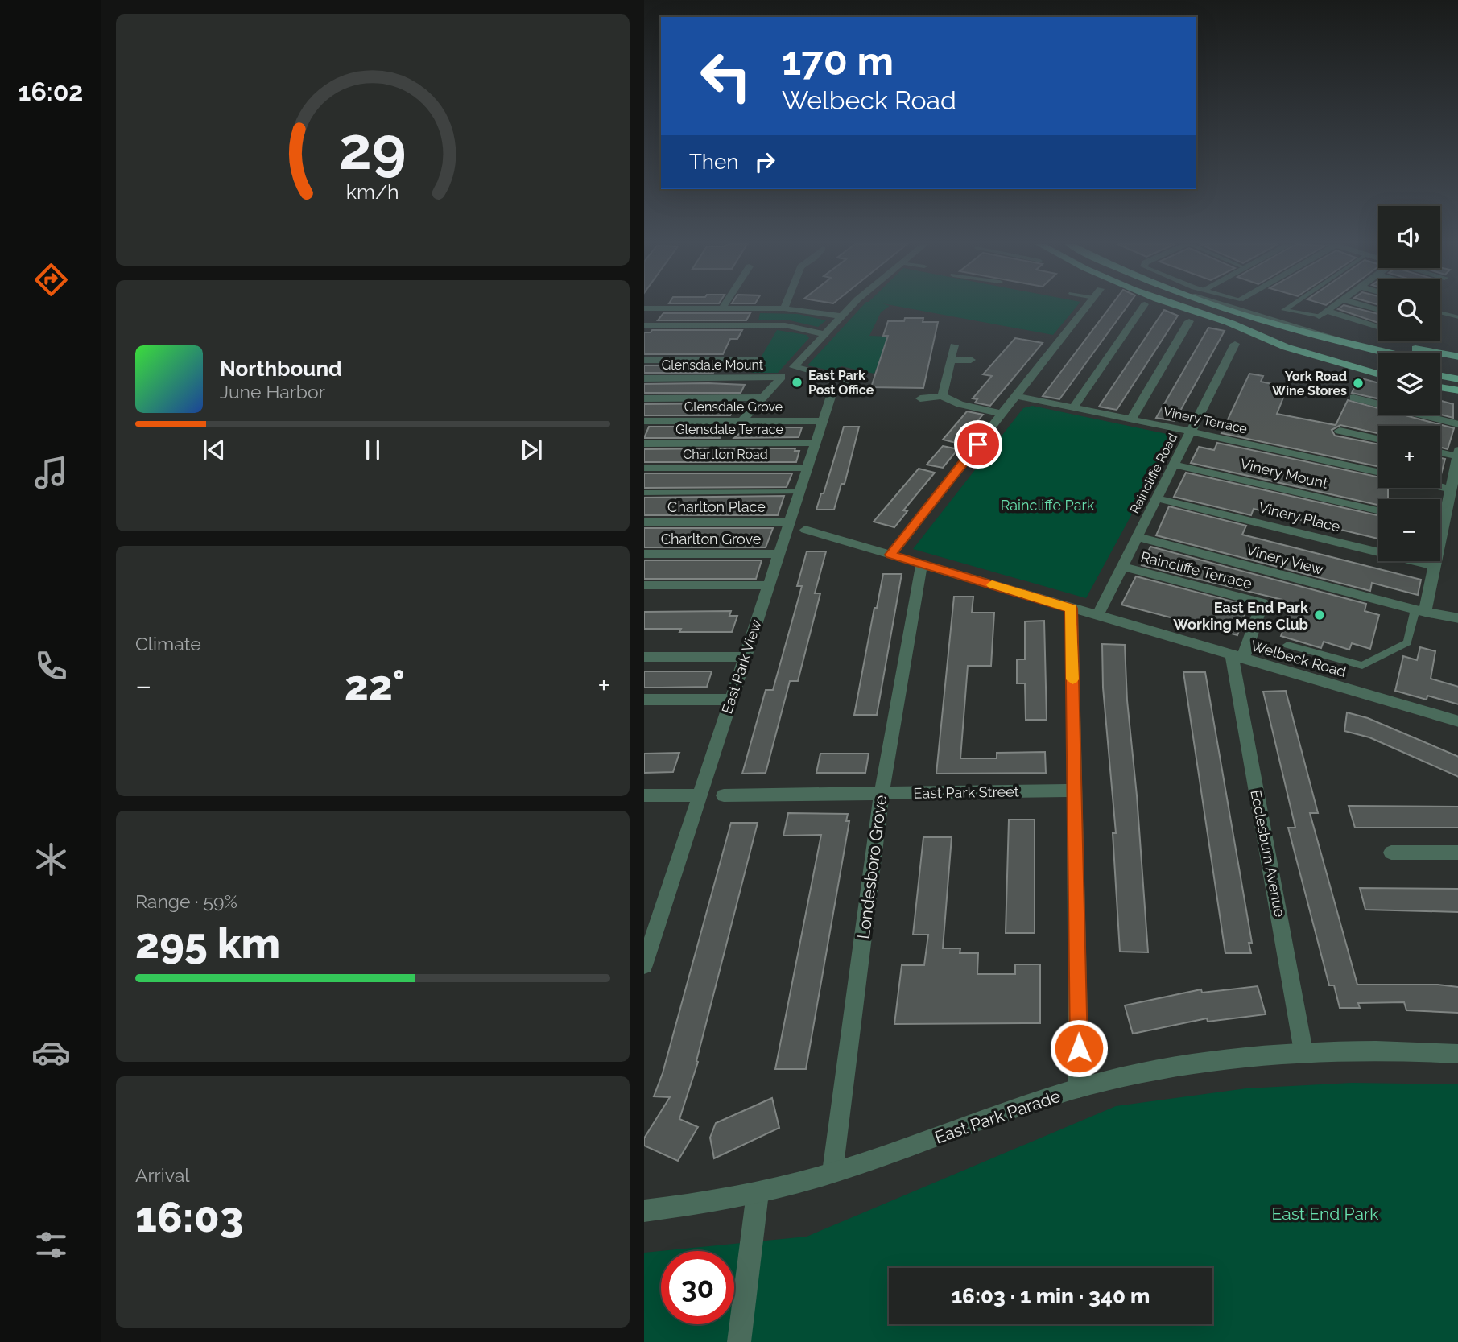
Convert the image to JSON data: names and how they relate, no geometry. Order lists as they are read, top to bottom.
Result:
{
  "streets": {
    "street": [
      "Glensdale Mount",
      "Glensdale Grove",
      "Vinery Terrace",
      "Glensdale Terrace",
      "Charlton Road",
      "Raincliffe Road",
      "Vinery Mount",
      "Charlton Place",
      "Vinery Place",
      "Charlton Grove",
      "Vinery View",
      "Raincliffe Terrace",
      "Welbeck Road",
      "East Park View",
      "East Park Street",
      "Ecclesburn Avenue",
      "Londesboro Grove",
      "East Park Parade"
    ]
  },
  "crossings": [
    ["Glensdale Grove", "East Park View"],
    ["Vinery Terrace", "Raincliffe Road"],
    ["Glensdale Terrace", "East Park View"],
    ["Charlton Road", "East Park View"],
    ["Raincliffe Road", "Vinery Mount"],
    ["Raincliffe Road", "Vinery Place"],
    ["Raincliffe Road", "Vinery View"],
    ["Raincliffe Road", "Raincliffe Terrace"],
    ["Raincliffe Road", "Welbeck Road"],
    ["Charlton Place", "East Park View"],
    ["Charlton Grove", "East Park View"],
    ["Raincliffe Terrace", "Welbeck Road"],
    ["Raincliffe Terrace", "Ecclesburn Avenue"],
    ["Welbeck Road", "Ecclesburn Avenue"],
    ["Welbeck Road", "Londesboro Grove"],
    ["East Park Street", "Londesboro Grove"],
    ["Ecclesburn Avenue", "East Park Parade"],
    ["Londesboro Grove", "East Park Parade"]
  ],
  "parks": ["Raincliffe Park", "East End Park"],
  "places": ["East Park Post Office", "York Road Wine Stores", "East End Park Working Mens Club"],
  "page": {
    "tabs": "16:02",
    "turn": ["170 m", "Welbeck Road"],
    "then": "Then",
    "map_buttons": ["+", "−"],
    "song": ["Northbound", "June Harbor"],
    "tile": [
      "Climate",
      ["Range · 59%", "295 km"],
      ["Arrival", "16:03"]
    ],
    "heat": ["−", "22°", "+"],
    "limit": "30",
    "trip": "16:03 · 1 min · 340 m",
    "gauge": ["29", "km/h"]
  }
}
